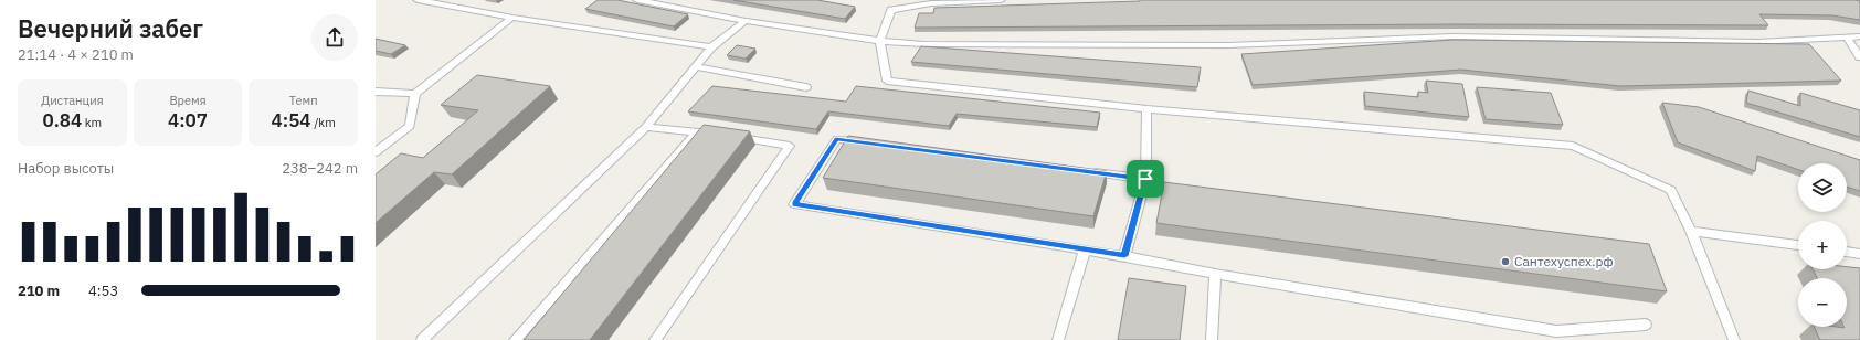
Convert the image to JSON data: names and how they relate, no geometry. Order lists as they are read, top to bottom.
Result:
{
  "places": ["Сантехуспех.рф"],
  "page": {
    "heading": ["Вечерний забег", "21:14 · 4 × 210 m"],
    "stats": [
      ["Дистанция", "0.84 km"],
      ["Время", "4:07"],
      ["Темп", "4:54 /km"]
    ],
    "chart": ["Набор высоты", "238–242 m"],
    "map_buttons": ["+", "−"],
    "list": [
      {
        "name": "210 m",
        "note": "4:53"
      }
    ]
  }
}
